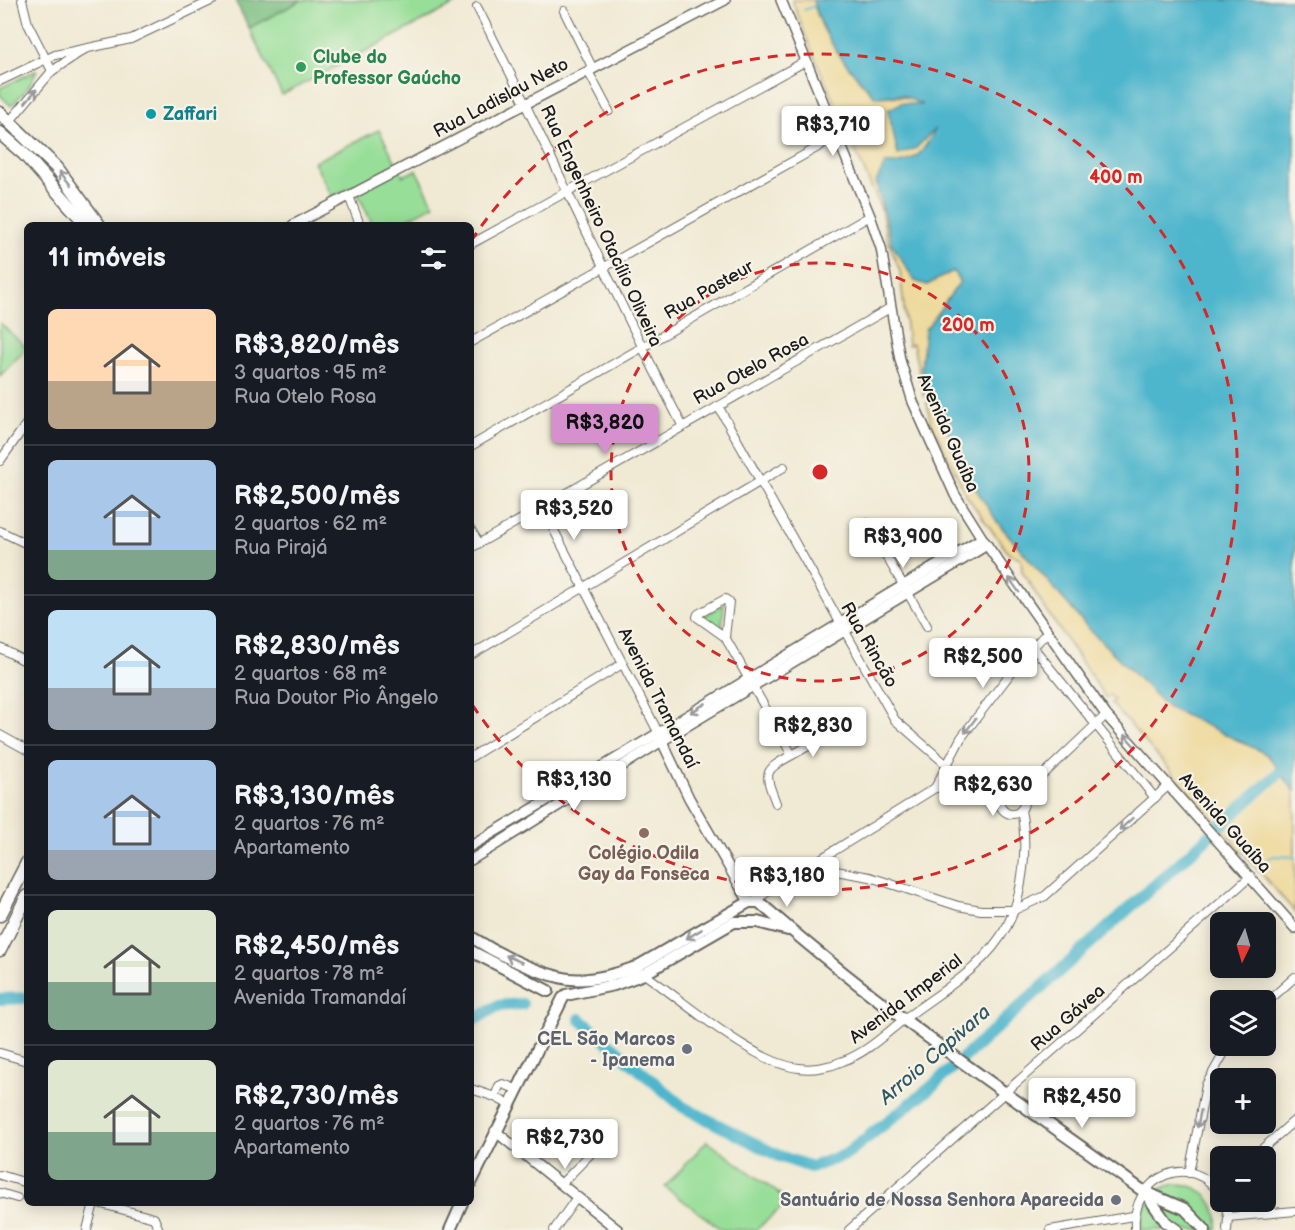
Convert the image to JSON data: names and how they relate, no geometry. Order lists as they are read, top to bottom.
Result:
{
  "streets": {
    "street": [
      "Rua Ladislau Neto",
      "Rua Engenheiro Otacílio Oliveira",
      "Rua Pasteur",
      "Rua Otelo Rosa",
      "Avenida Guaíba",
      "Rua Rincão",
      "Avenida Tramandaí",
      "Avenida Imperial",
      "Rua Gávea"
    ]
  },
  "crossings": [
    ["Rua Ladislau Neto", "Rua Engenheiro Otacílio Oliveira"],
    ["Rua Engenheiro Otacílio Oliveira", "Rua Pasteur"],
    ["Rua Engenheiro Otacílio Oliveira", "Rua Otelo Rosa"],
    ["Rua Pasteur", "Avenida Guaíba"],
    ["Rua Otelo Rosa", "Avenida Guaíba"],
    ["Rua Otelo Rosa", "Rua Rincão"],
    ["Rua Otelo Rosa", "Avenida Tramandaí"],
    ["Avenida Guaíba", "Rua Gávea"],
    ["Rua Rincão", "Avenida Imperial"]
  ],
  "water": ["Arroio Capivara"],
  "places": [
    "Clube do Professor Gaúcho",
    "Zaffari",
    "Colégio Odila Gay da Fonseca",
    "CEL São Marcos - Ipanema",
    "Santuário de Nossa Senhora Aparecida"
  ],
  "north": "bottom",
  "page": {
    "price": [
      "R$3,710",
      "R$3,820",
      "R$3,520",
      "R$3,900",
      "R$2,500",
      "R$2,830",
      "R$3,130",
      "R$2,630",
      "R$3,180",
      "R$2,450",
      "R$2,730"
    ],
    "heading": "11 imóveis",
    "list": [
      {
        "name": "R$3,820/mês",
        "note": "3 quartos · 95 m² · Rua Otelo Rosa"
      },
      {
        "name": "R$2,500/mês",
        "note": "2 quartos · 62 m² · Rua Pirajá"
      },
      {
        "name": "R$2,830/mês",
        "note": "2 quartos · 68 m² · Rua Doutor Pio Ângelo"
      },
      {
        "name": "R$3,130/mês",
        "note": "2 quartos · 76 m² · Apartamento"
      },
      {
        "name": "R$2,450/mês",
        "note": "2 quartos · 78 m² · Avenida Tramandaí"
      },
      {
        "name": "R$2,730/mês",
        "note": "2 quartos · 76 m² · Apartamento"
      }
    ],
    "map_buttons": ["+", "−"]
  },
  "rings": ["400 m", "200 m"]
}
